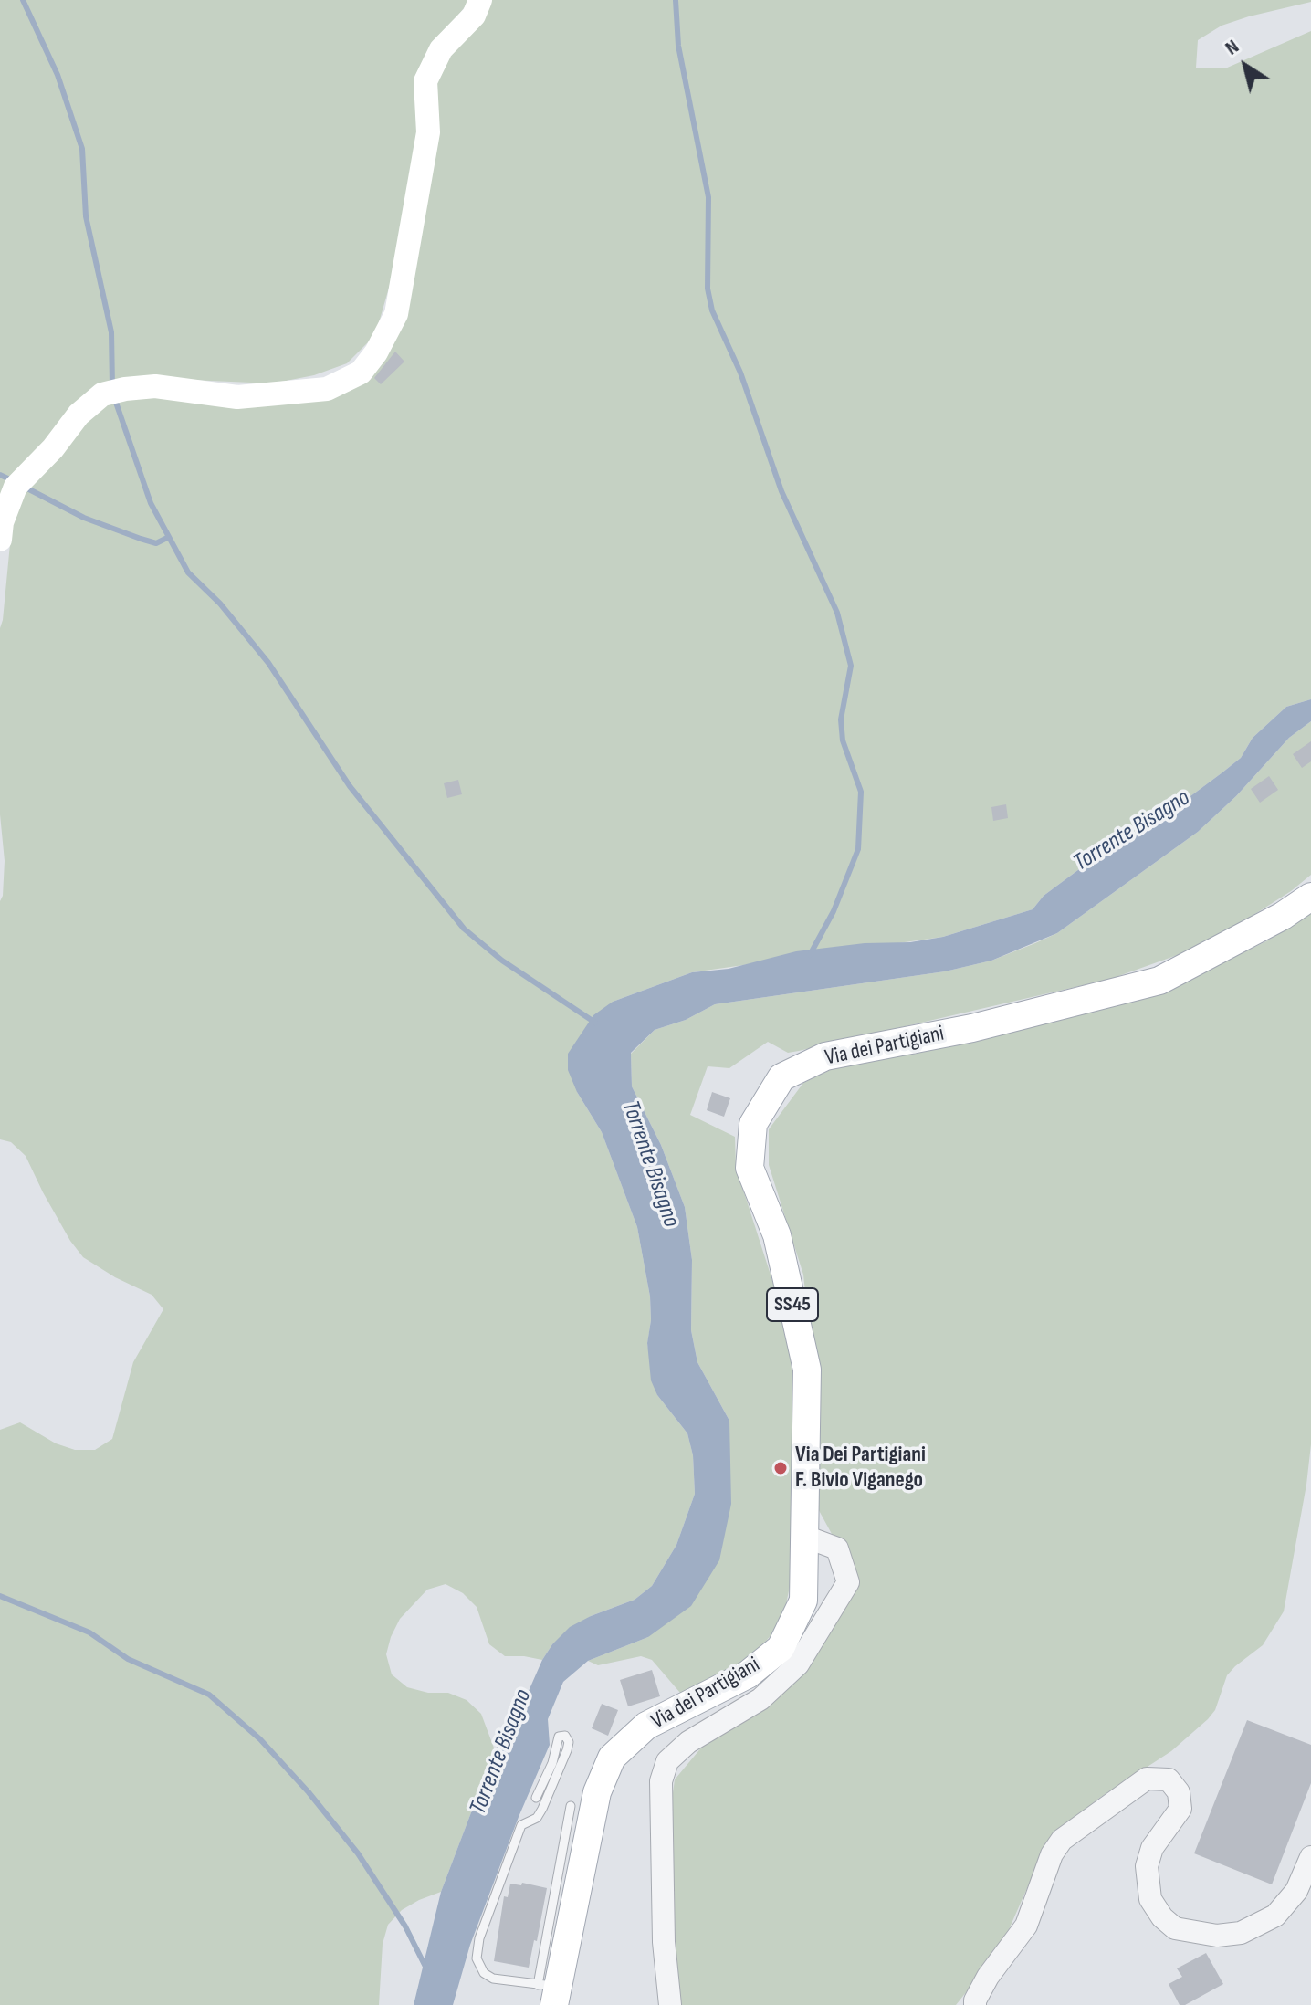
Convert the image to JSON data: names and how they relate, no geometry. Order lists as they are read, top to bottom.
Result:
{
  "streets": {
    "main road": ["Via dei Partigiani", "SS45"]
  },
  "water": ["Torrente Bisagno"],
  "places": ["Via Dei Partigiani F. Bivio Viganego"],
  "north": "top left"
}
